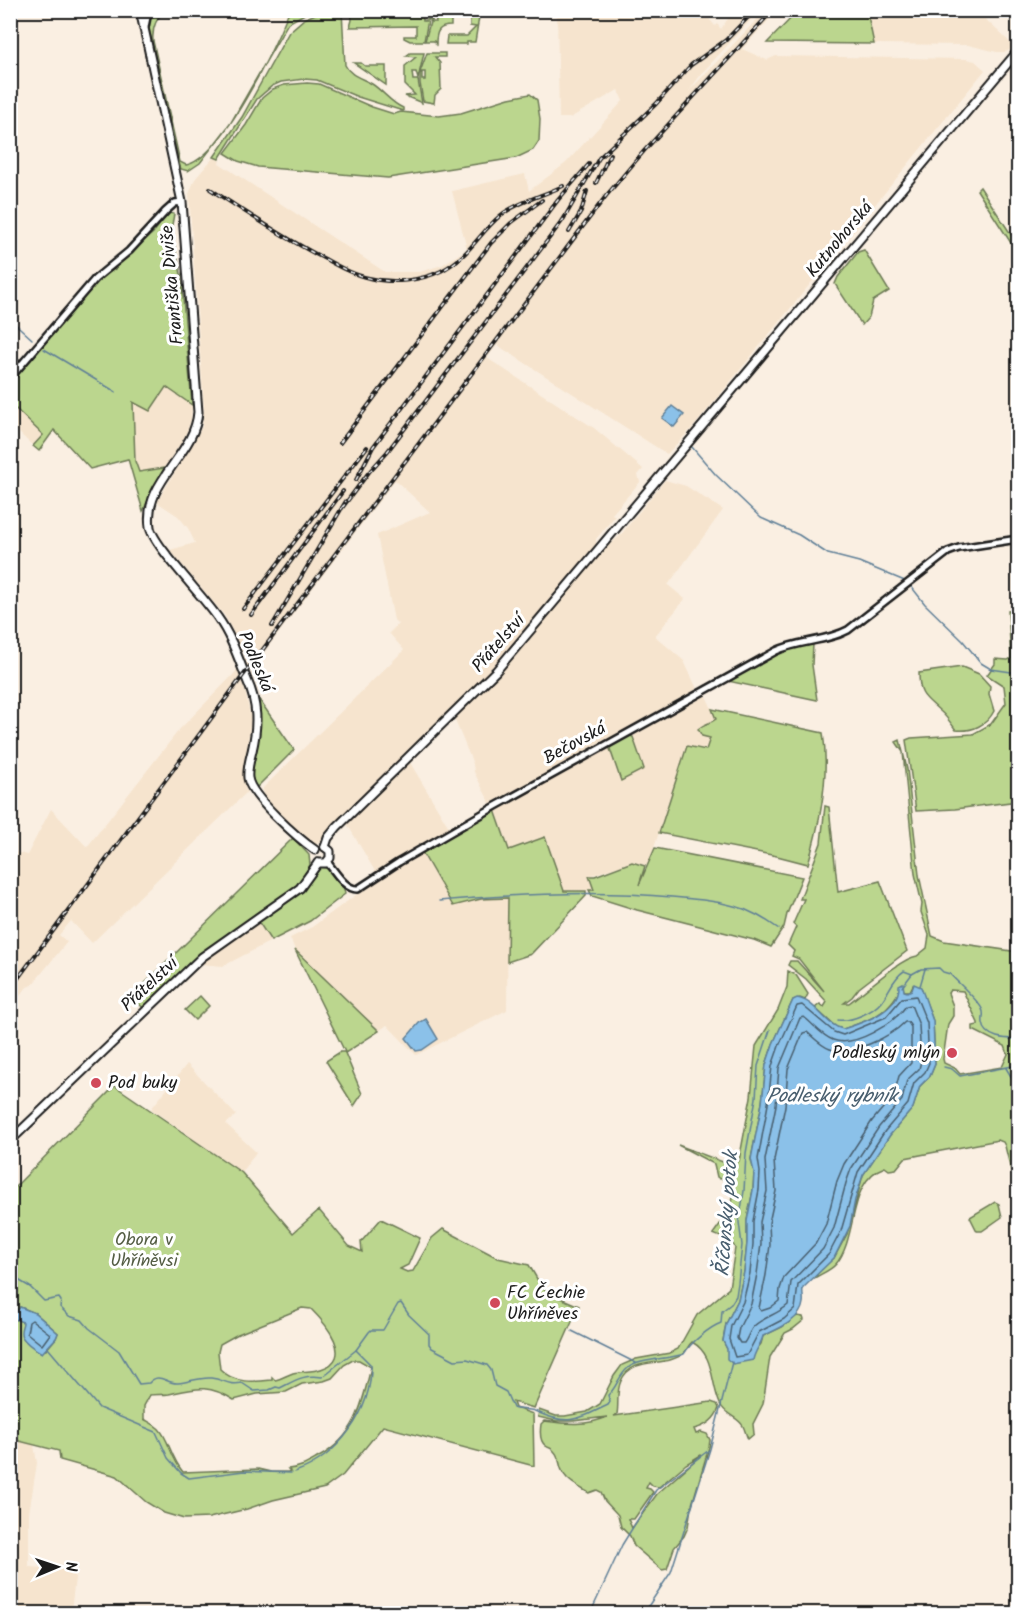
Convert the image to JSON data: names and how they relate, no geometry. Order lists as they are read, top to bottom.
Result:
{
  "streets": {
    "main road": [
      "Kutnohorská",
      "Františka Diviše",
      "Přátelství",
      "Podleská"
    ],
    "street": ["Bečovská"]
  },
  "crossings": [
    ["Kutnohorská", "Přátelství"],
    ["Františka Diviše", "Podleská"],
    ["Přátelství", "Podleská"],
    ["Přátelství", "Bečovská"],
    ["Podleská", "Bečovská"]
  ],
  "water": ["Podleský rybník", "Říčanský potok"],
  "parks": ["Obora v Uhříněvsi"],
  "places": ["Podleský mlýn", "Pod buky", "FC Čechie Uhříněves"],
  "north": "right"
}
